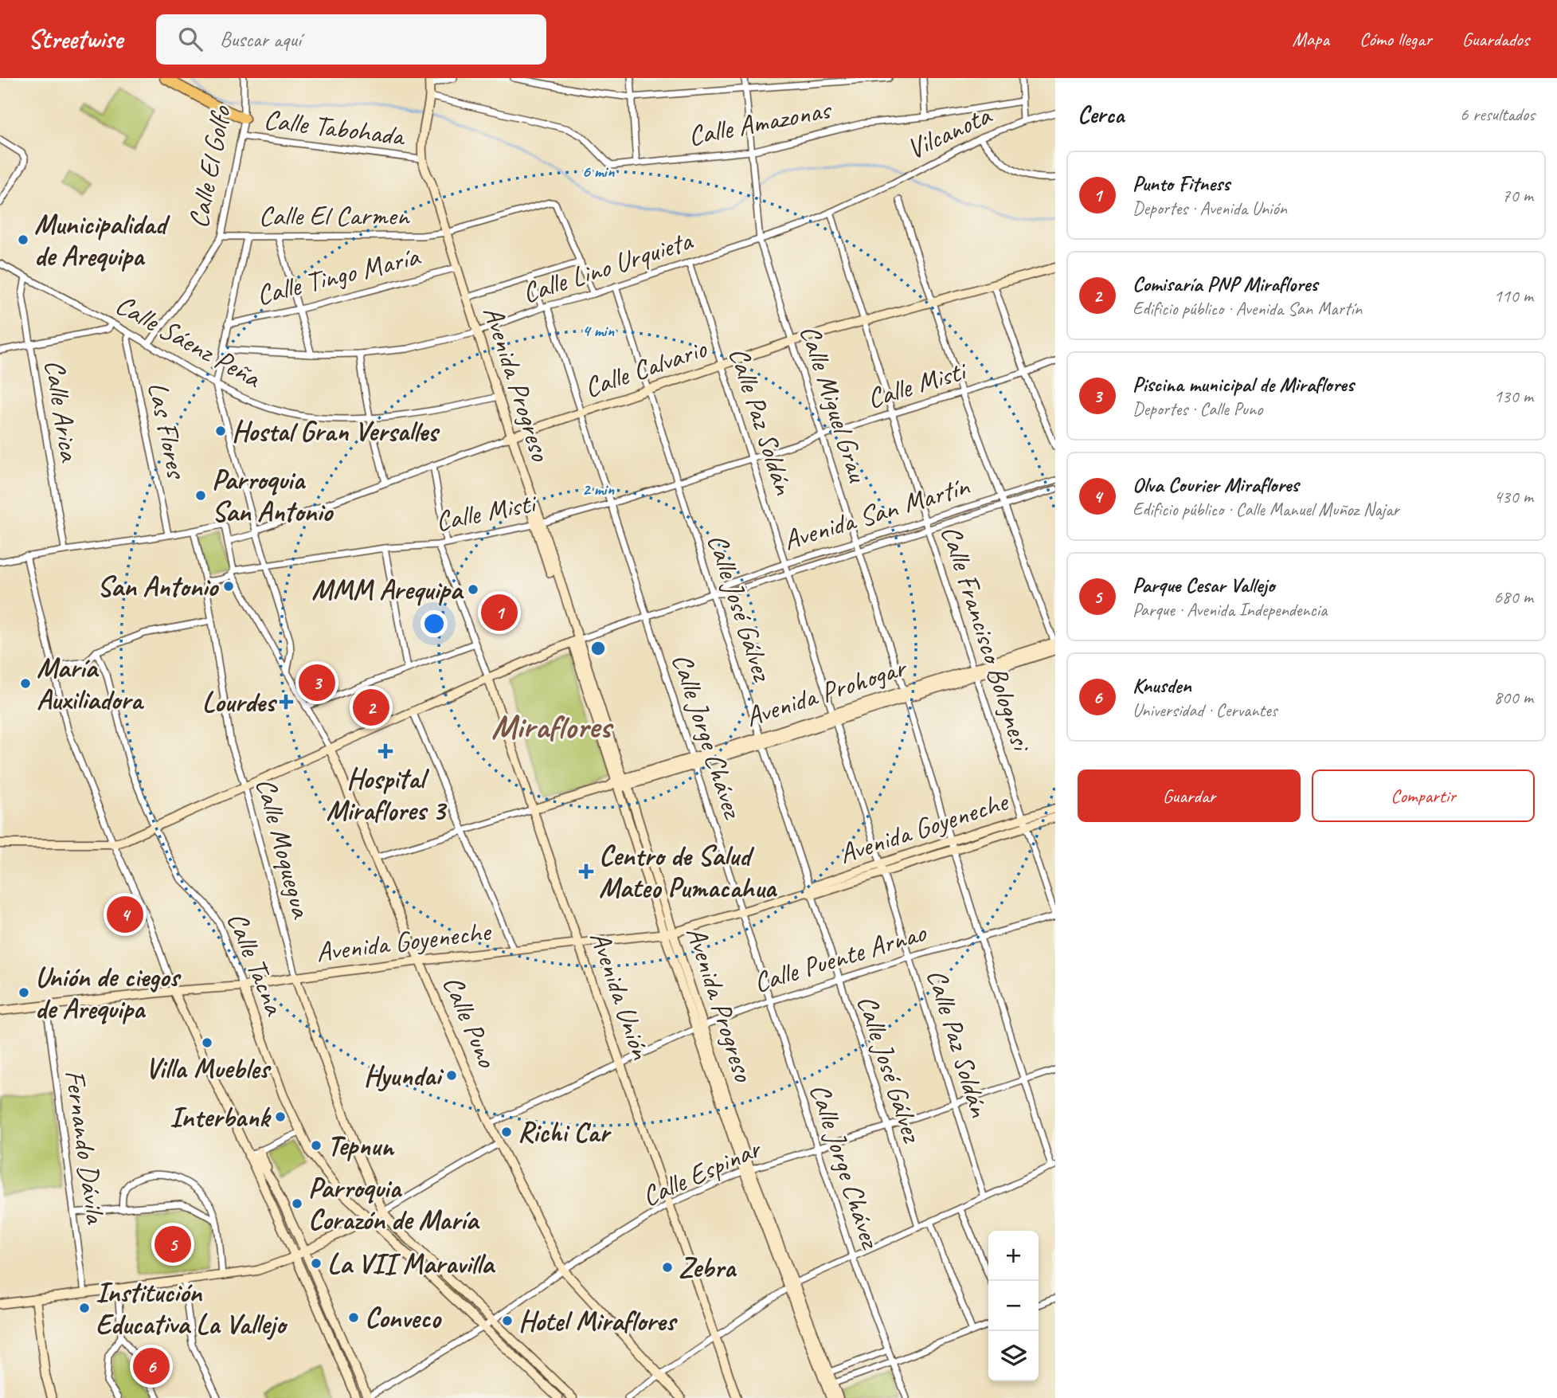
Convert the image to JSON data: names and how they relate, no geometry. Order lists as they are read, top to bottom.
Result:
{
  "streets": {
    "street": [
      "Calle Amazonas",
      "Calle Tabohada",
      "Vilcanota",
      "Calle El Golfo",
      "Calle El Carmen",
      "Calle Lino Urquieta",
      "Calle Tingo María",
      "Calle Sáenz Peña",
      "Calle Calvario",
      "Avenida Progreso",
      "Calle Misti",
      "Calle Miguel Grau",
      "Calle Arica",
      "Calle Paz Soldán",
      "Las Flores",
      "Avenida San Martín",
      "Calle José Gálvez",
      "Calle Francisco Bolognesi",
      "Avenida Prohogar",
      "Calle Jorge Chávez",
      "Avenida Goyeneche",
      "Calle Moquegua",
      "Calle Puente Arnao",
      "Calle Tacna",
      "Avenida Unión",
      "Calle Puno",
      "Fernando Dávila",
      "Calle Espinar"
    ]
  },
  "crossings": [
    ["Calle Amazonas", "Avenida Progreso"],
    ["Calle Amazonas", "Calle Miguel Grau"],
    ["Calle Tabohada", "Calle El Golfo"],
    ["Calle Tabohada", "Avenida Progreso"],
    ["Vilcanota", "Calle Lino Urquieta"],
    ["Calle El Golfo", "Calle El Carmen"],
    ["Calle El Golfo", "Calle Sáenz Peña"],
    ["Calle El Carmen", "Avenida Progreso"],
    ["Calle Lino Urquieta", "Avenida Progreso"],
    ["Calle Lino Urquieta", "Calle Miguel Grau"],
    ["Calle Lino Urquieta", "Calle Paz Soldán"],
    ["Calle Lino Urquieta", "Calle José Gálvez"],
    ["Calle Lino Urquieta", "Calle Francisco Bolognesi"],
    ["Calle Lino Urquieta", "Calle Jorge Chávez"],
    ["Calle Tingo María", "Avenida Progreso"],
    ["Calle Sáenz Peña", "Avenida Progreso"],
    ["Calle Sáenz Peña", "Calle Arica"],
    ["Calle Sáenz Peña", "Las Flores"],
    ["Calle Calvario", "Avenida Progreso"],
    ["Calle Calvario", "Calle Miguel Grau"],
    ["Calle Calvario", "Calle Paz Soldán"],
    ["Calle Calvario", "Calle José Gálvez"],
    ["Calle Calvario", "Calle Francisco Bolognesi"],
    ["Calle Calvario", "Calle Jorge Chávez"],
    ["Calle Calvario", "Calle Puno"],
    ["Avenida Progreso", "Calle Misti"],
    ["Avenida Progreso", "Avenida San Martín"],
    ["Avenida Progreso", "Avenida Prohogar"],
    ["Avenida Progreso", "Avenida Goyeneche"],
    ["Avenida Progreso", "Calle Puente Arnao"],
    ["Avenida Progreso", "Calle Espinar"],
    ["Calle Misti", "Calle Miguel Grau"],
    ["Calle Misti", "Calle Paz Soldán"],
    ["Calle Misti", "Calle José Gálvez"],
    ["Calle Misti", "Calle Francisco Bolognesi"],
    ["Calle Misti", "Calle Jorge Chávez"],
    ["Calle Misti", "Calle Moquegua"],
    ["Calle Misti", "Avenida Unión"],
    ["Calle Misti", "Calle Puno"],
    ["Calle Miguel Grau", "Avenida San Martín"],
    ["Calle Miguel Grau", "Avenida Prohogar"],
    ["Calle Miguel Grau", "Avenida Goyeneche"],
    ["Calle Miguel Grau", "Calle Puente Arnao"],
    ["Calle Miguel Grau", "Calle Espinar"],
    ["Calle Paz Soldán", "Avenida San Martín"],
    ["Calle Paz Soldán", "Avenida Prohogar"],
    ["Calle Paz Soldán", "Avenida Goyeneche"],
    ["Calle Paz Soldán", "Calle Puente Arnao"],
    ["Calle Paz Soldán", "Calle Espinar"],
    ["Avenida San Martín", "Calle José Gálvez"],
    ["Avenida San Martín", "Calle Francisco Bolognesi"],
    ["Avenida San Martín", "Calle Jorge Chávez"],
    ["Avenida San Martín", "Calle Moquegua"],
    ["Avenida San Martín", "Calle Tacna"],
    ["Avenida San Martín", "Avenida Unión"],
    ["Avenida San Martín", "Calle Puno"],
    ["Calle José Gálvez", "Avenida Prohogar"],
    ["Calle José Gálvez", "Avenida Goyeneche"],
    ["Calle José Gálvez", "Calle Puente Arnao"],
    ["Calle José Gálvez", "Calle Espinar"],
    ["Calle Francisco Bolognesi", "Avenida Prohogar"],
    ["Calle Francisco Bolognesi", "Avenida Goyeneche"],
    ["Calle Francisco Bolognesi", "Calle Puente Arnao"],
    ["Avenida Prohogar", "Calle Jorge Chávez"],
    ["Avenida Prohogar", "Avenida Unión"],
    ["Avenida Prohogar", "Calle Puno"],
    ["Calle Jorge Chávez", "Avenida Goyeneche"],
    ["Calle Jorge Chávez", "Calle Puente Arnao"],
    ["Calle Jorge Chávez", "Calle Espinar"],
    ["Avenida Goyeneche", "Calle Moquegua"],
    ["Avenida Goyeneche", "Calle Tacna"],
    ["Avenida Goyeneche", "Avenida Unión"],
    ["Avenida Goyeneche", "Calle Puno"],
    ["Avenida Goyeneche", "Fernando Dávila"],
    ["Calle Moquegua", "Calle Espinar"],
    ["Calle Puente Arnao", "Avenida Unión"],
    ["Calle Puente Arnao", "Calle Puno"],
    ["Calle Tacna", "Calle Espinar"],
    ["Avenida Unión", "Calle Espinar"],
    ["Calle Puno", "Calle Espinar"]
  ],
  "districts": ["Miraflores"],
  "places": {
    "other": [
      "Municipalidad de Arequipa",
      "Hostal Gran Versalles",
      "Parroquia San Antonio",
      "San Antonio",
      "MMM Arequipa",
      "María Auxiliadora",
      "Unión de ciegos de Arequipa",
      "Villa Muebles",
      "Hyundai",
      "Interbank",
      "Richi Car",
      "Tepnun",
      "Parroquia Corazón de María",
      "La VII Maravilla",
      "Zebra",
      "Institución Educativa La Vallejo",
      "Conveco",
      "Hotel Miraflores"
    ],
    "health": ["Lourdes", "Hospital Miraflores 3", "Centro de Salud Mateo Pumacahua"]
  },
  "page": {
    "header": "Streetwise",
    "search": "Buscar aquí",
    "nav": ["Mapa", "Cómo llegar", "Guardados"],
    "heading": ["Cerca", "6 resultados"],
    "list": [
      {
        "mark": "1",
        "name": "Punto Fitness",
        "note": "Deportes · Avenida Unión",
        "value": "70 m"
      },
      {
        "mark": "2",
        "name": "Comisaría PNP Miraflores",
        "note": "Edificio público · Avenida San Martín",
        "value": "110 m"
      },
      {
        "mark": "3",
        "name": "Piscina municipal de Miraflores",
        "note": "Deportes · Calle Puno",
        "value": "130 m"
      },
      {
        "mark": "4",
        "name": "Olva Courier Miraflores",
        "note": "Edificio público · Calle Manuel Muñoz Najar",
        "value": "430 m"
      },
      {
        "mark": "5",
        "name": "Parque Cesar Vallejo",
        "note": "Parque · Avenida Independencia",
        "value": "680 m"
      },
      {
        "mark": "6",
        "name": "Knusden",
        "note": "Universidad · Cervantes",
        "value": "800 m"
      }
    ],
    "pins": [
      "1",
      "3",
      "2",
      "4",
      "5",
      "6"
    ],
    "buttons": ["Guardar", "Compartir"],
    "map_buttons": ["+", "−"]
  },
  "rings": ["6 min", "4 min", "2 min"]
}
